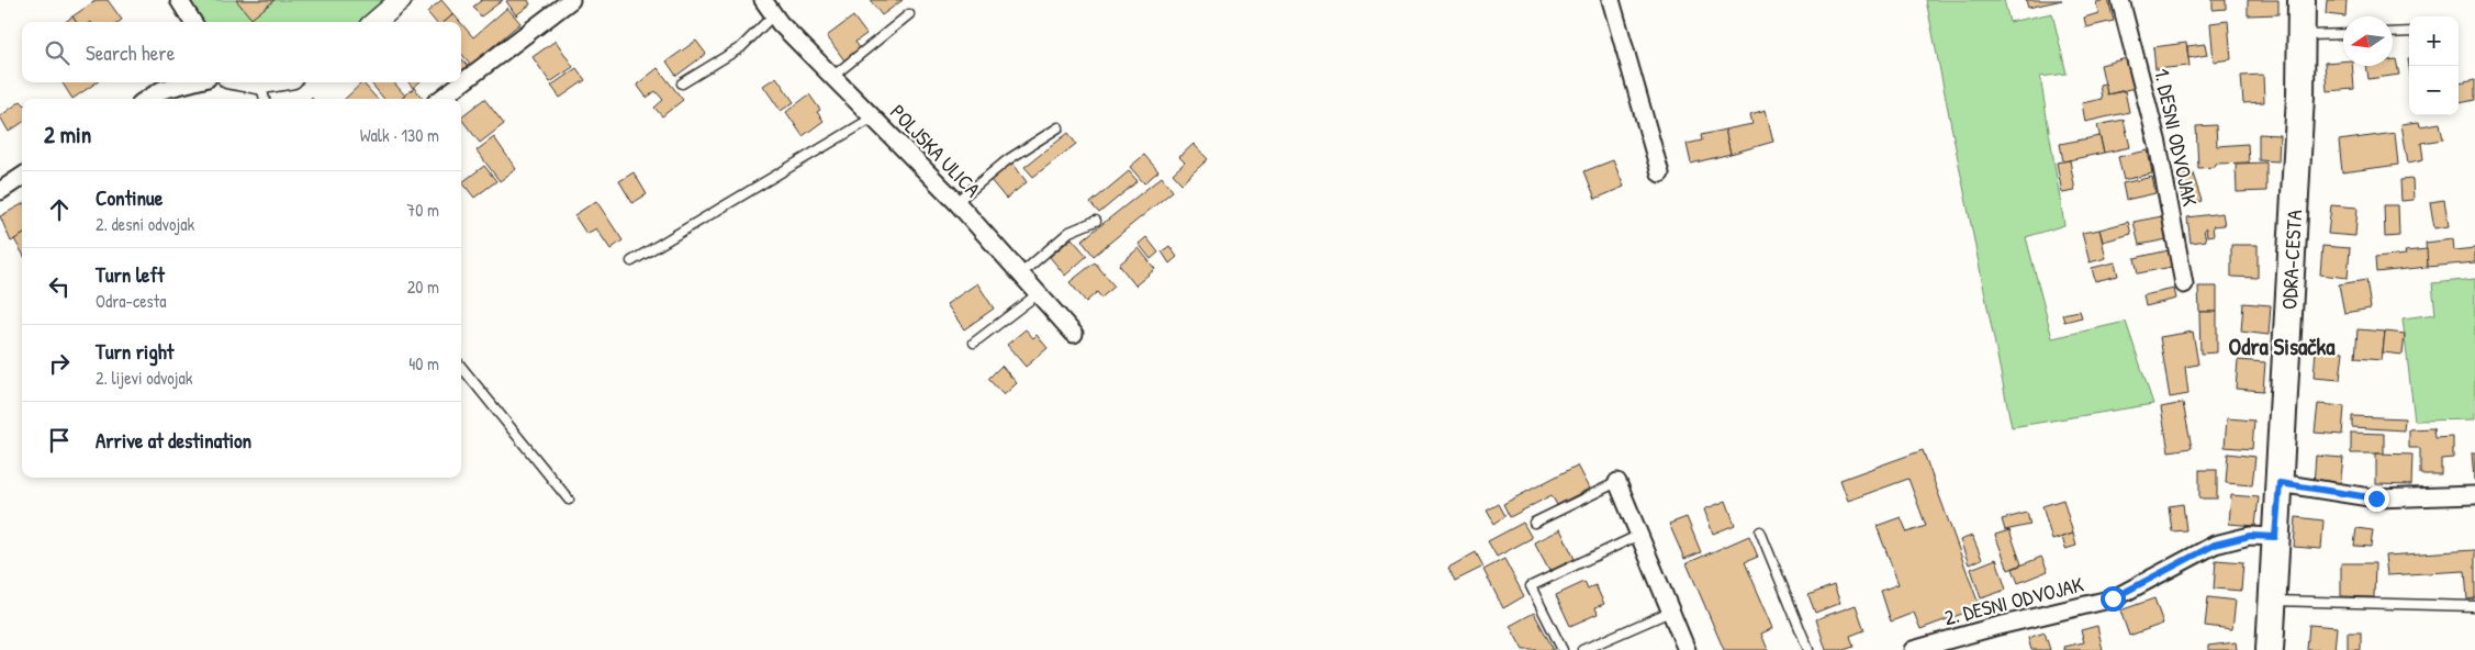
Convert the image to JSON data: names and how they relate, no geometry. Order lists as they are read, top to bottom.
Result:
{
  "streets": {
    "main road": ["ODRA-CESTA"],
    "street": ["1. DESNI ODVOJAK", "POLJSKA ULICA", "2. DESNI ODVOJAK"]
  },
  "crossings": [
    ["ODRA-CESTA", "2. DESNI ODVOJAK"]
  ],
  "districts": ["Odra Sisačka"],
  "north": "left",
  "page": {
    "map_buttons": ["+", "−"],
    "search": "Search here",
    "heading": ["2 min", "Walk · 130 m"],
    "list": [
      ["Continue", "2. desni odvojak", "70 m"],
      ["Turn left", "Odra-cesta", "20 m"],
      ["Turn right", "2. lijevi odvojak", "40 m"],
      "Arrive at destination"
    ]
  }
}
